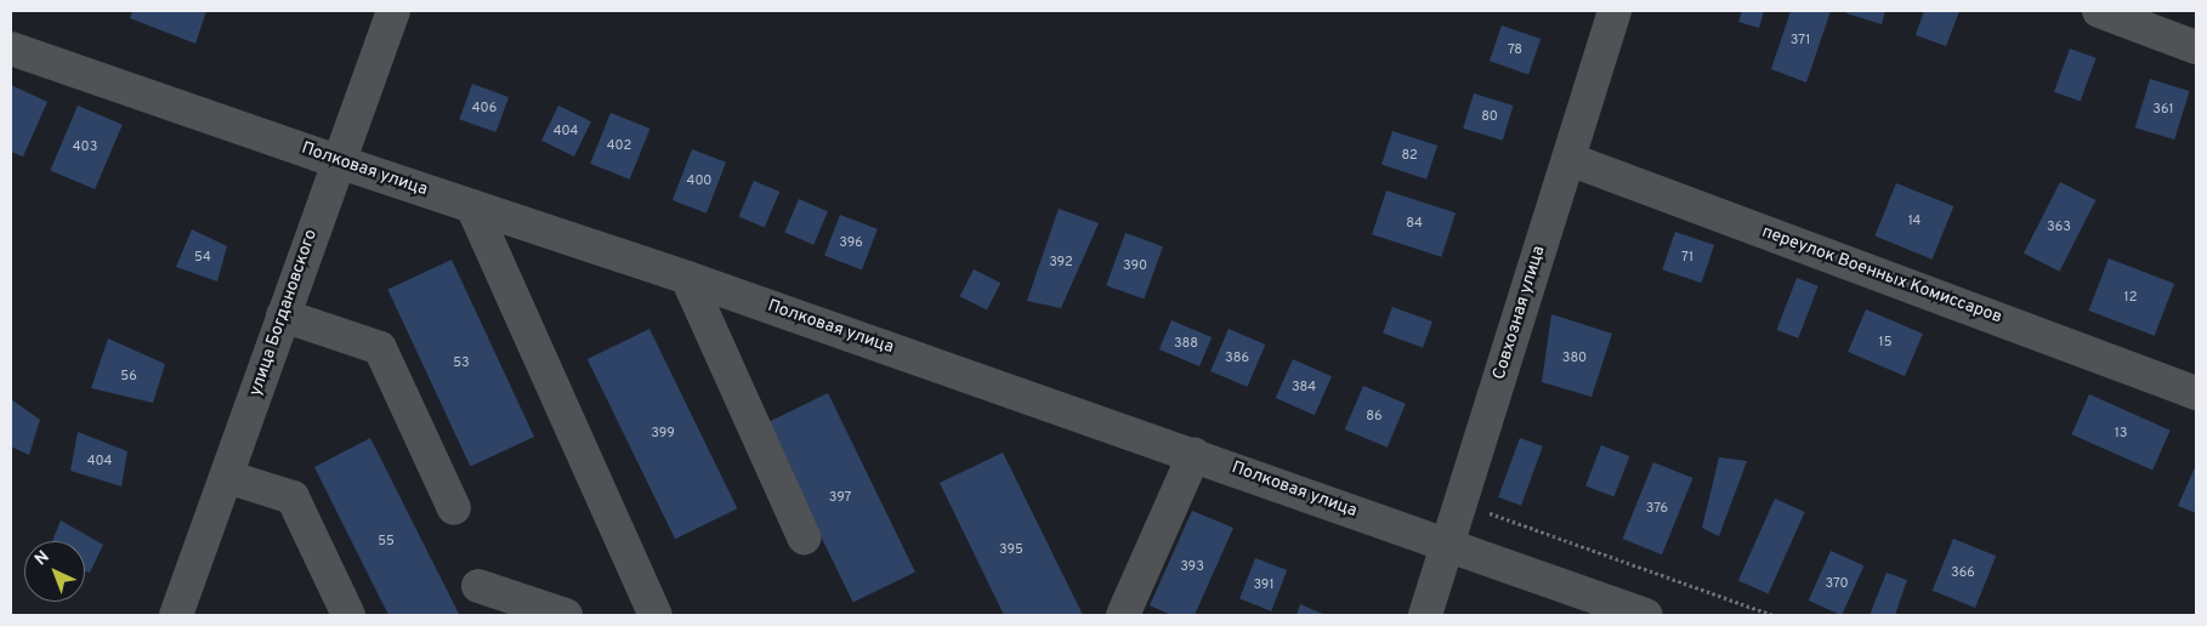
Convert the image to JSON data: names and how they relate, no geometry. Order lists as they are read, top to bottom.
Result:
{
  "streets": {
    "street": [
      "Полковая улица",
      "переулок Военных Комиссаров",
      "улица Богдановского",
      "Совхозная улица"
    ]
  },
  "crossings": [
    ["Полковая улица", "улица Богдановского"],
    ["Полковая улица", "Совхозная улица"],
    ["переулок Военных Комиссаров", "Совхозная улица"]
  ],
  "house_numbers": [
    "371",
    "78",
    "406",
    "361",
    "80",
    "404",
    "402",
    "403",
    "82",
    "400",
    "14",
    "84",
    "363",
    "396",
    "54",
    "71",
    "392",
    "390",
    "12",
    "15",
    "388",
    "386",
    "380",
    "53",
    "56",
    "384",
    "86",
    "399",
    "13",
    "404",
    "397",
    "376",
    "55",
    "395",
    "393",
    "366",
    "370",
    "391"
  ],
  "north": "top left"
}
